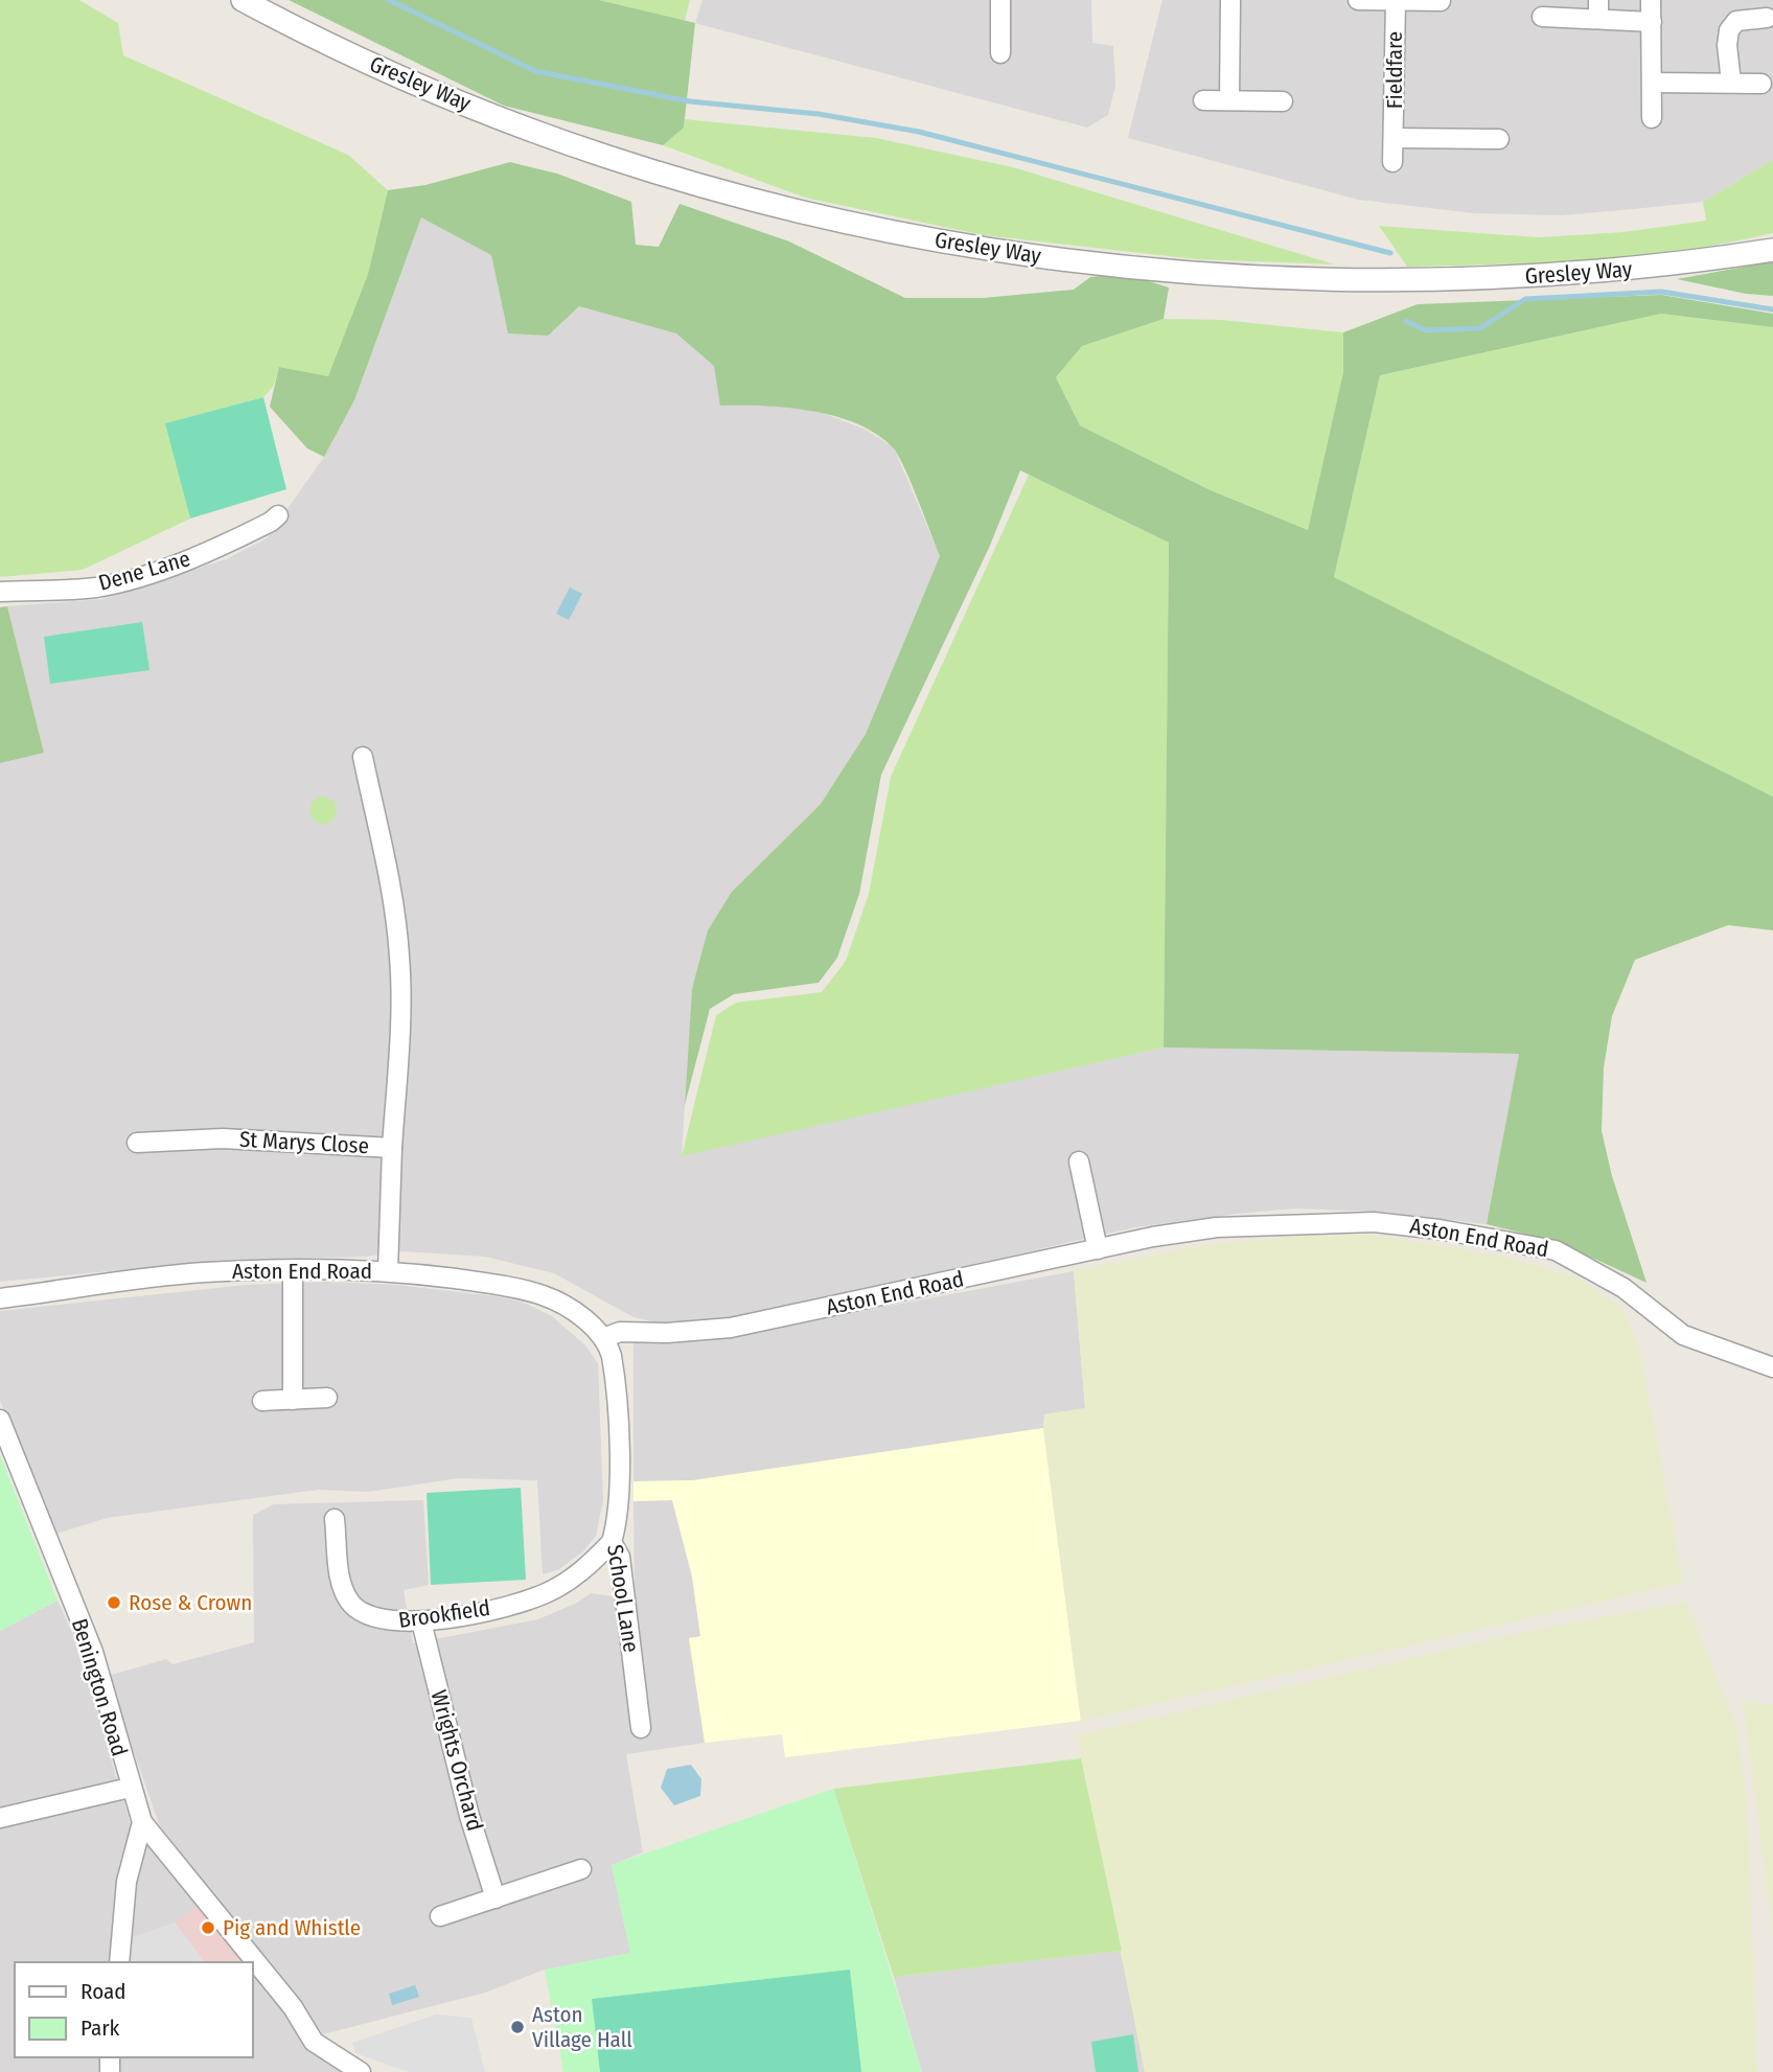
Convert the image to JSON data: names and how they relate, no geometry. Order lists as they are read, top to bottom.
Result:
{
  "streets": {
    "street": [
      "Fieldfare",
      "Gresley Way",
      "Dene Lane",
      "St Marys Close",
      "Aston End Road",
      "School Lane",
      "Brookfield",
      "Benington Road",
      "Wrights Orchard"
    ]
  },
  "crossings": [
    ["St Marys Close", "Aston End Road"],
    ["Aston End Road", "School Lane"],
    ["School Lane", "Brookfield"],
    ["Brookfield", "Wrights Orchard"]
  ],
  "places": ["Rose & Crown", "Pig and Whistle", "Aston Village Hall"],
  "legend": ["Road", "Park"]
}
